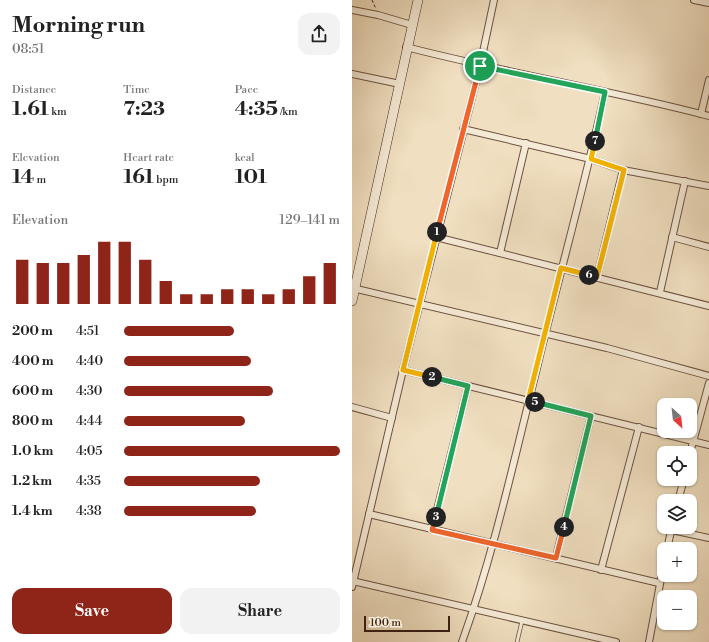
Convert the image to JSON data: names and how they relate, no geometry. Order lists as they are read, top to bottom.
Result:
{
  "scale_bar": "100 m",
  "north": "bottom right",
  "page": {
    "heading": ["Morning run", "08:51"],
    "stats": [
      ["Distance", "1.61 km"],
      ["Time", "7:23"],
      ["Pace", "4:35 /km"],
      ["Elevation", "14 m"],
      ["Heart rate", "161 bpm"],
      ["kcal", "101"]
    ],
    "pins": [
      "7",
      "1",
      "6",
      "2",
      "5",
      "3",
      "4"
    ],
    "chart": ["Elevation", "129–141 m"],
    "list": [
      {
        "name": "200 m",
        "note": "4:51"
      },
      {
        "name": "400 m",
        "note": "4:40"
      },
      {
        "name": "600 m",
        "note": "4:30"
      },
      {
        "name": "800 m",
        "note": "4:44"
      },
      {
        "name": "1.0 km",
        "note": "4:05"
      },
      {
        "name": "1.2 km",
        "note": "4:35"
      },
      {
        "name": "1.4 km",
        "note": "4:38"
      }
    ],
    "map_buttons": ["+", "−"],
    "buttons": ["Save", "Share"],
    "scale": "100 m"
  }
}
